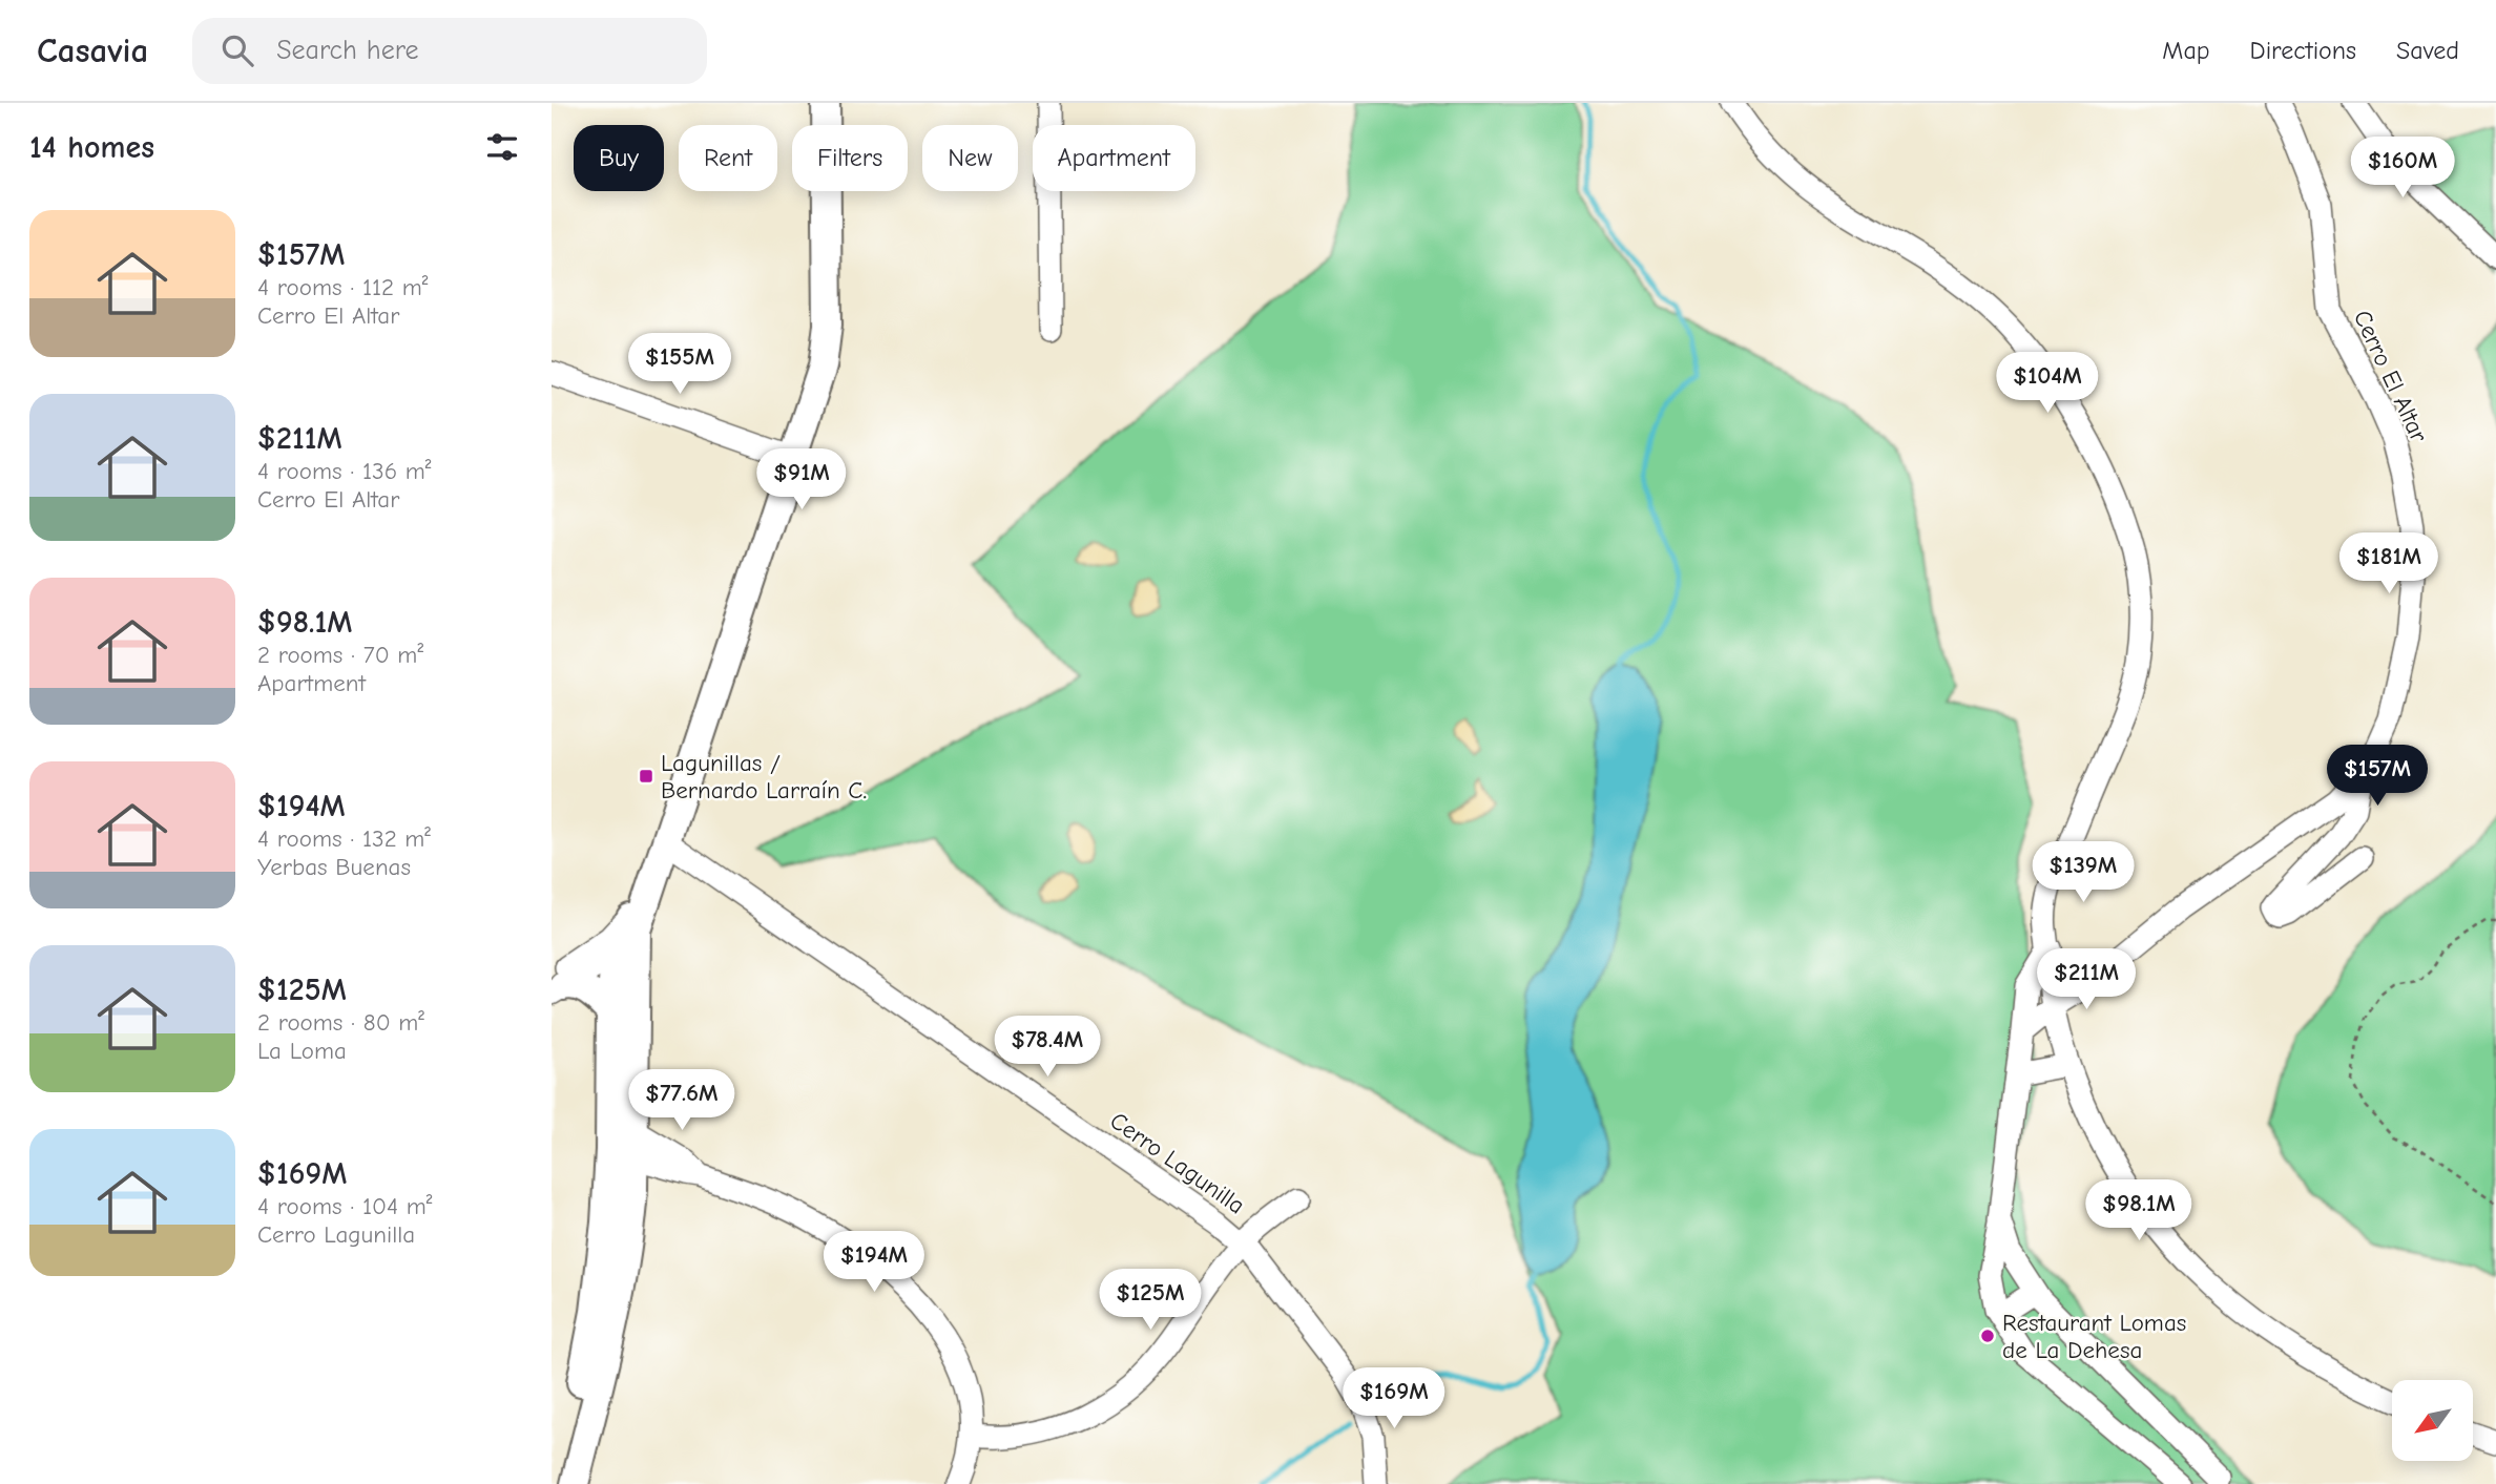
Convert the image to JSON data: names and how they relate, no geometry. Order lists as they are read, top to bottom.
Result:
{
  "streets": {
    "street": ["Cerro El Altar", "Cerro Lagunilla"]
  },
  "places": {
    "transit": ["Lagunillas / Bernardo Larraín C."],
    "other": ["Restaurant Lomas de La Dehesa"]
  },
  "north": "bottom left",
  "page": {
    "header": "Casavia",
    "search": "Search here",
    "nav": ["Map", "Directions", "Saved"],
    "heading": "14 homes",
    "chip": [
      "Buy",
      "Rent",
      "Filters",
      "New",
      "Apartment"
    ],
    "price": [
      "$160M",
      "$155M",
      "$104M",
      "$91M",
      "$181M",
      "$157M",
      "$139M",
      "$211M",
      "$78.4M",
      "$77.6M",
      "$98.1M",
      "$194M",
      "$125M",
      "$169M"
    ],
    "list": [
      {
        "name": "$157M",
        "note": "4 rooms · 112 m² · Cerro El Altar"
      },
      {
        "name": "$211M",
        "note": "4 rooms · 136 m² · Cerro El Altar"
      },
      {
        "name": "$98.1M",
        "note": "2 rooms · 70 m² · Apartment"
      },
      {
        "name": "$194M",
        "note": "4 rooms · 132 m² · Yerbas Buenas"
      },
      {
        "name": "$125M",
        "note": "2 rooms · 80 m² · La Loma"
      },
      {
        "name": "$169M",
        "note": "4 rooms · 104 m² · Cerro Lagunilla"
      }
    ]
  }
}
